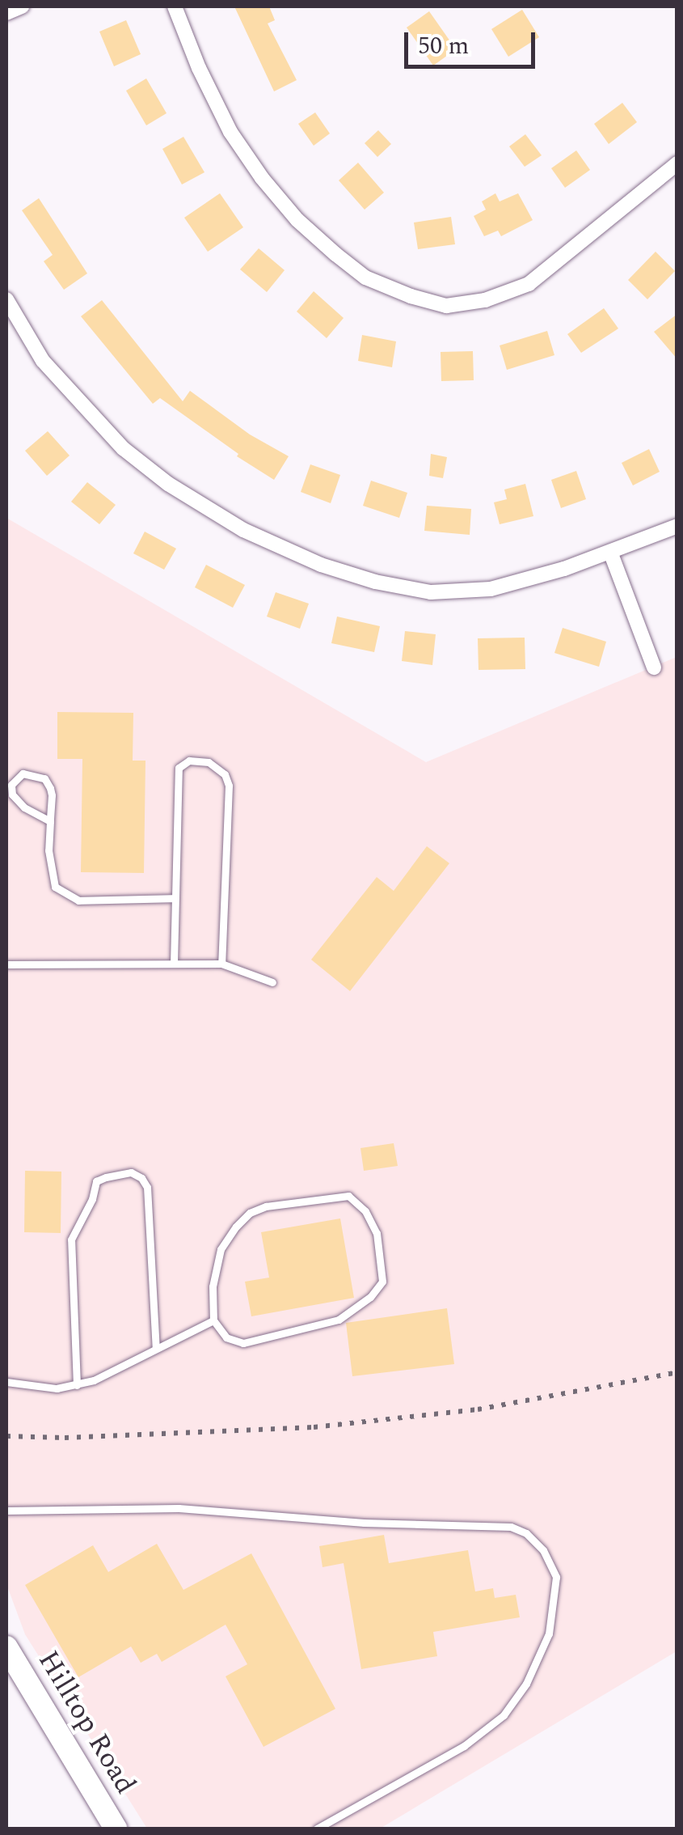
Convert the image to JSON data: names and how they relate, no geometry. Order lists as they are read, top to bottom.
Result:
{
  "streets": {
    "main road": ["Hilltop Road"]
  },
  "scale_bar": "50 m"
}
